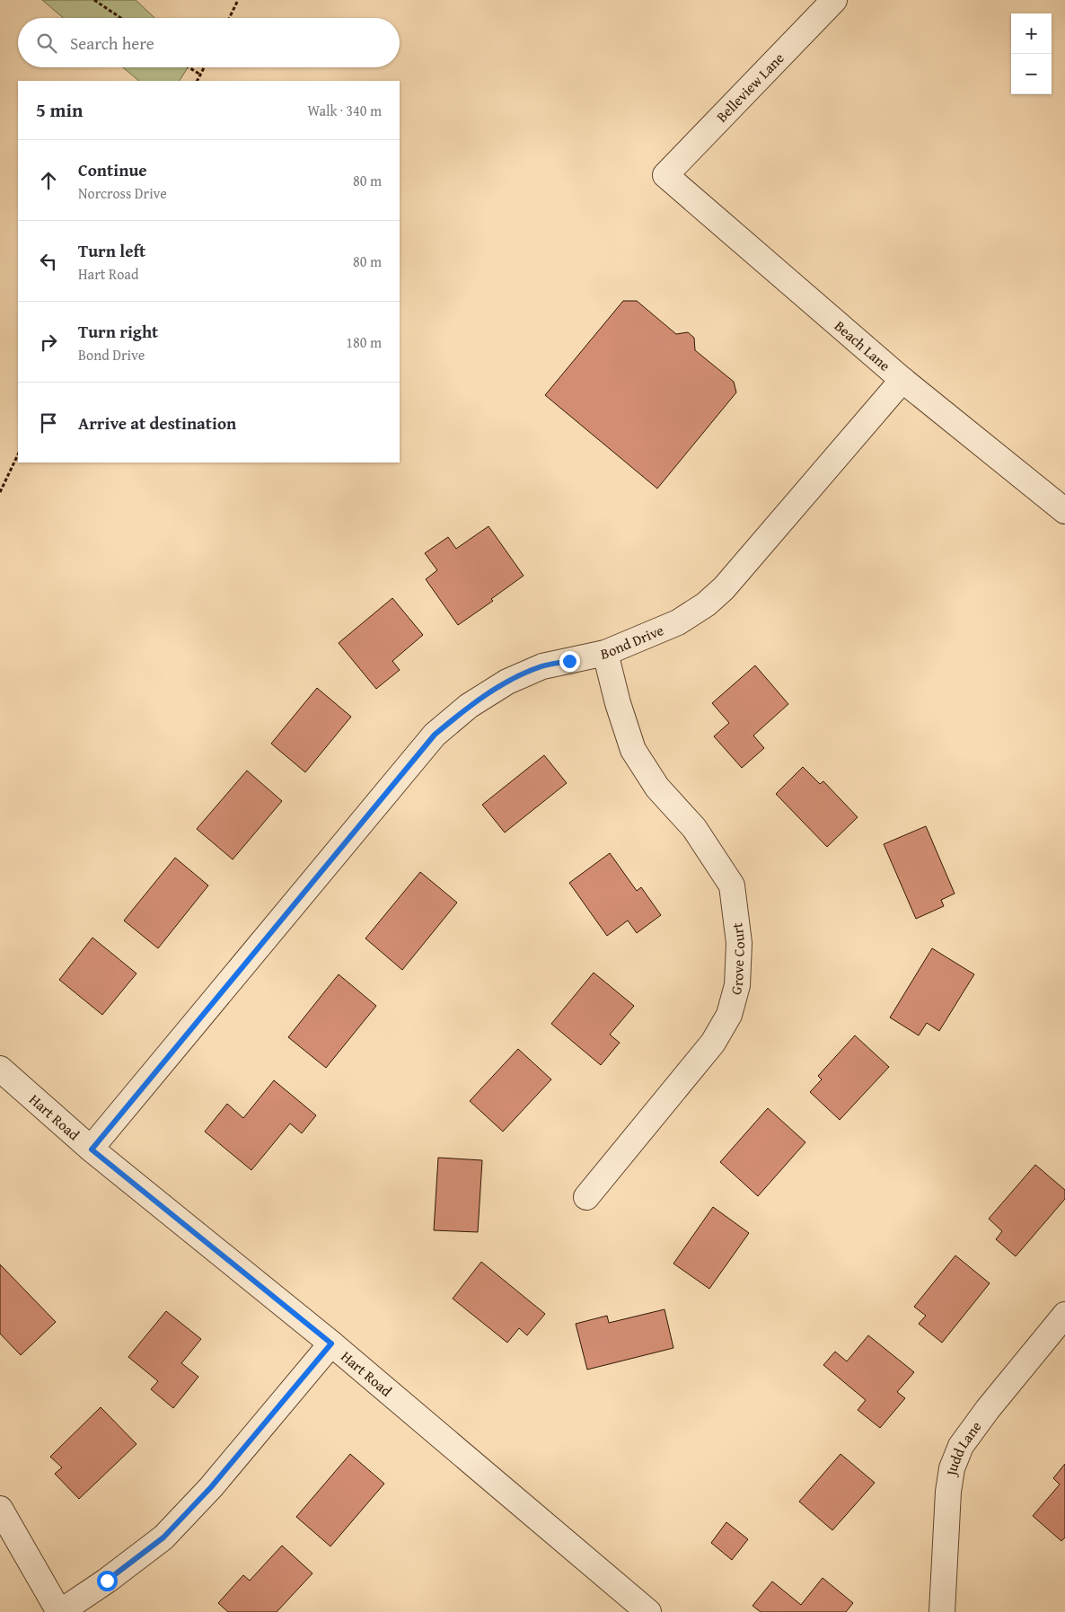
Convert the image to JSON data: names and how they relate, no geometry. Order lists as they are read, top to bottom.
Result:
{
  "streets": {
    "street": [
      "Belleview Lane",
      "Beach Lane",
      "Bond Drive",
      "Grove Court",
      "Hart Road",
      "Judd Lane"
    ]
  },
  "crossings": [
    ["Belleview Lane", "Beach Lane"],
    ["Beach Lane", "Bond Drive"],
    ["Bond Drive", "Grove Court"],
    ["Bond Drive", "Hart Road"]
  ],
  "page": {
    "map_buttons": ["+", "−"],
    "search": "Search here",
    "heading": ["5 min", "Walk · 340 m"],
    "list": [
      ["Continue", "Norcross Drive", "80 m"],
      ["Turn left", "Hart Road", "80 m"],
      ["Turn right", "Bond Drive", "180 m"],
      "Arrive at destination"
    ]
  }
}
